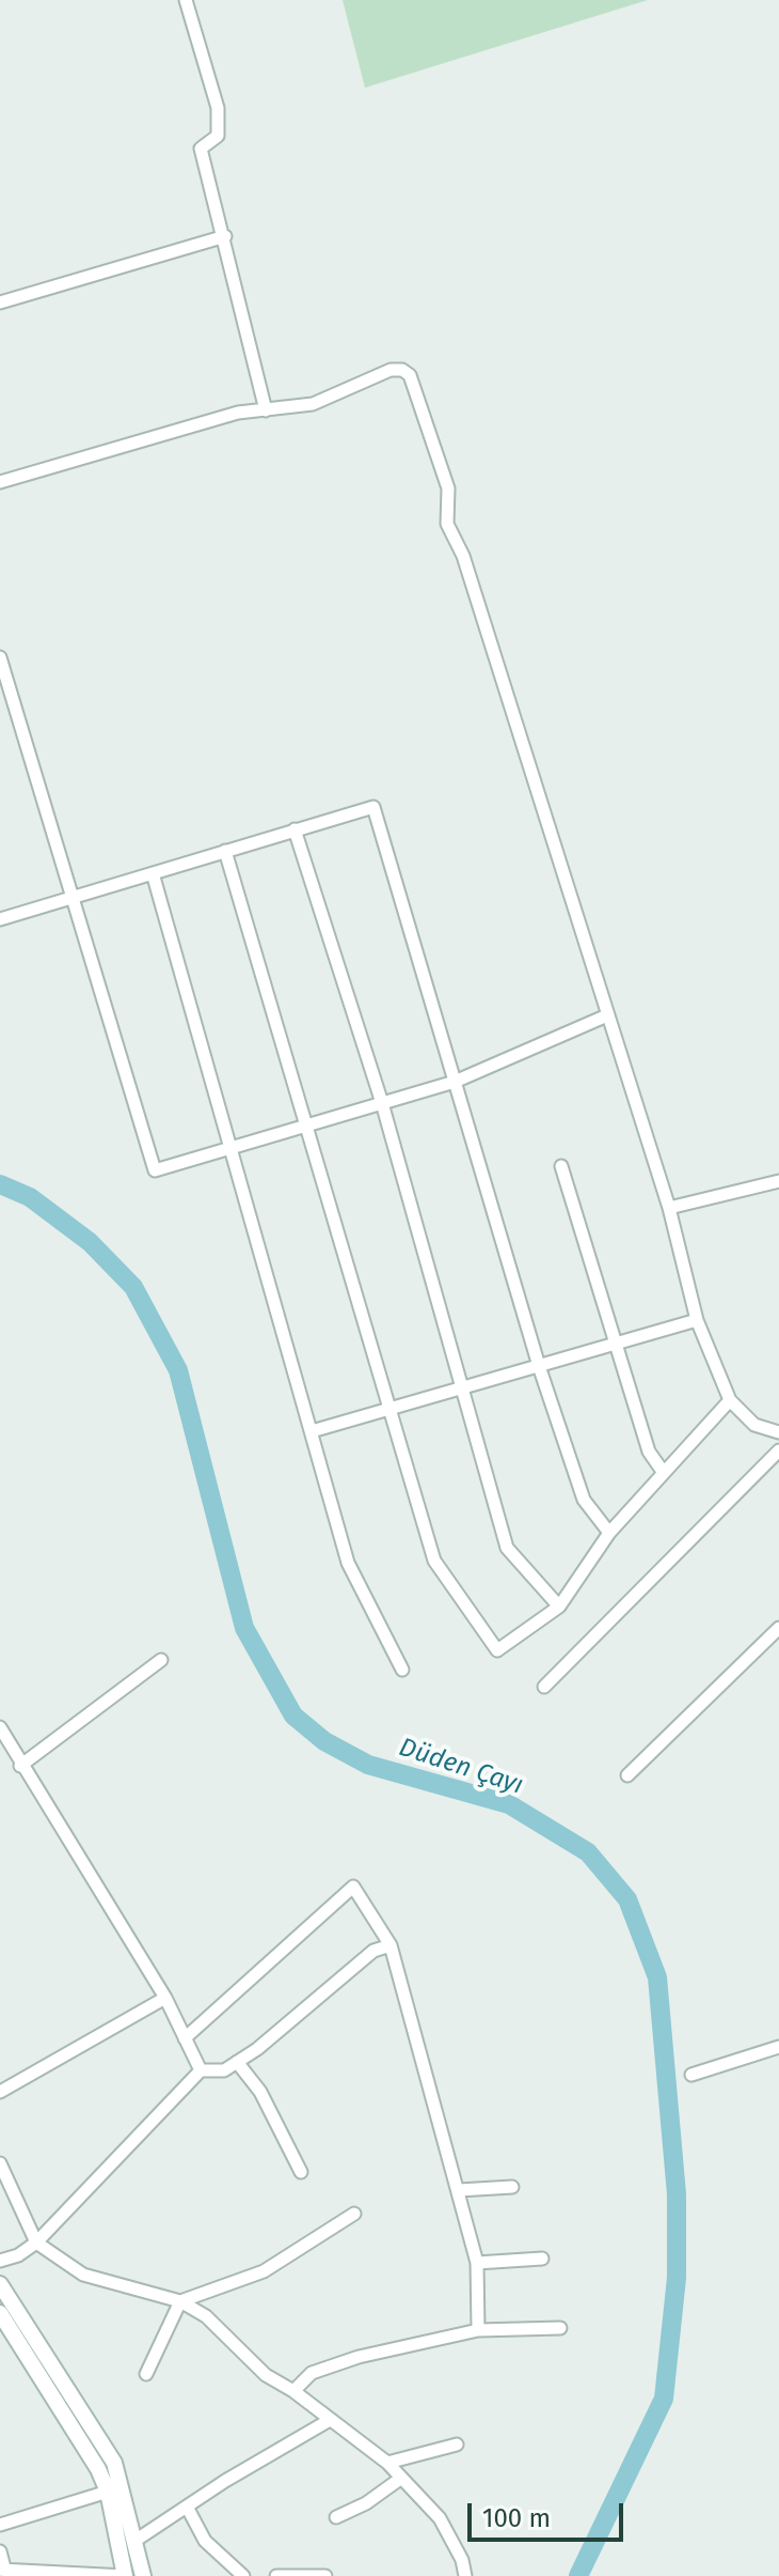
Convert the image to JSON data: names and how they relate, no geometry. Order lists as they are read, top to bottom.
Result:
{
  "water": ["Düden Çayı"],
  "scale_bar": "100 m"
}
